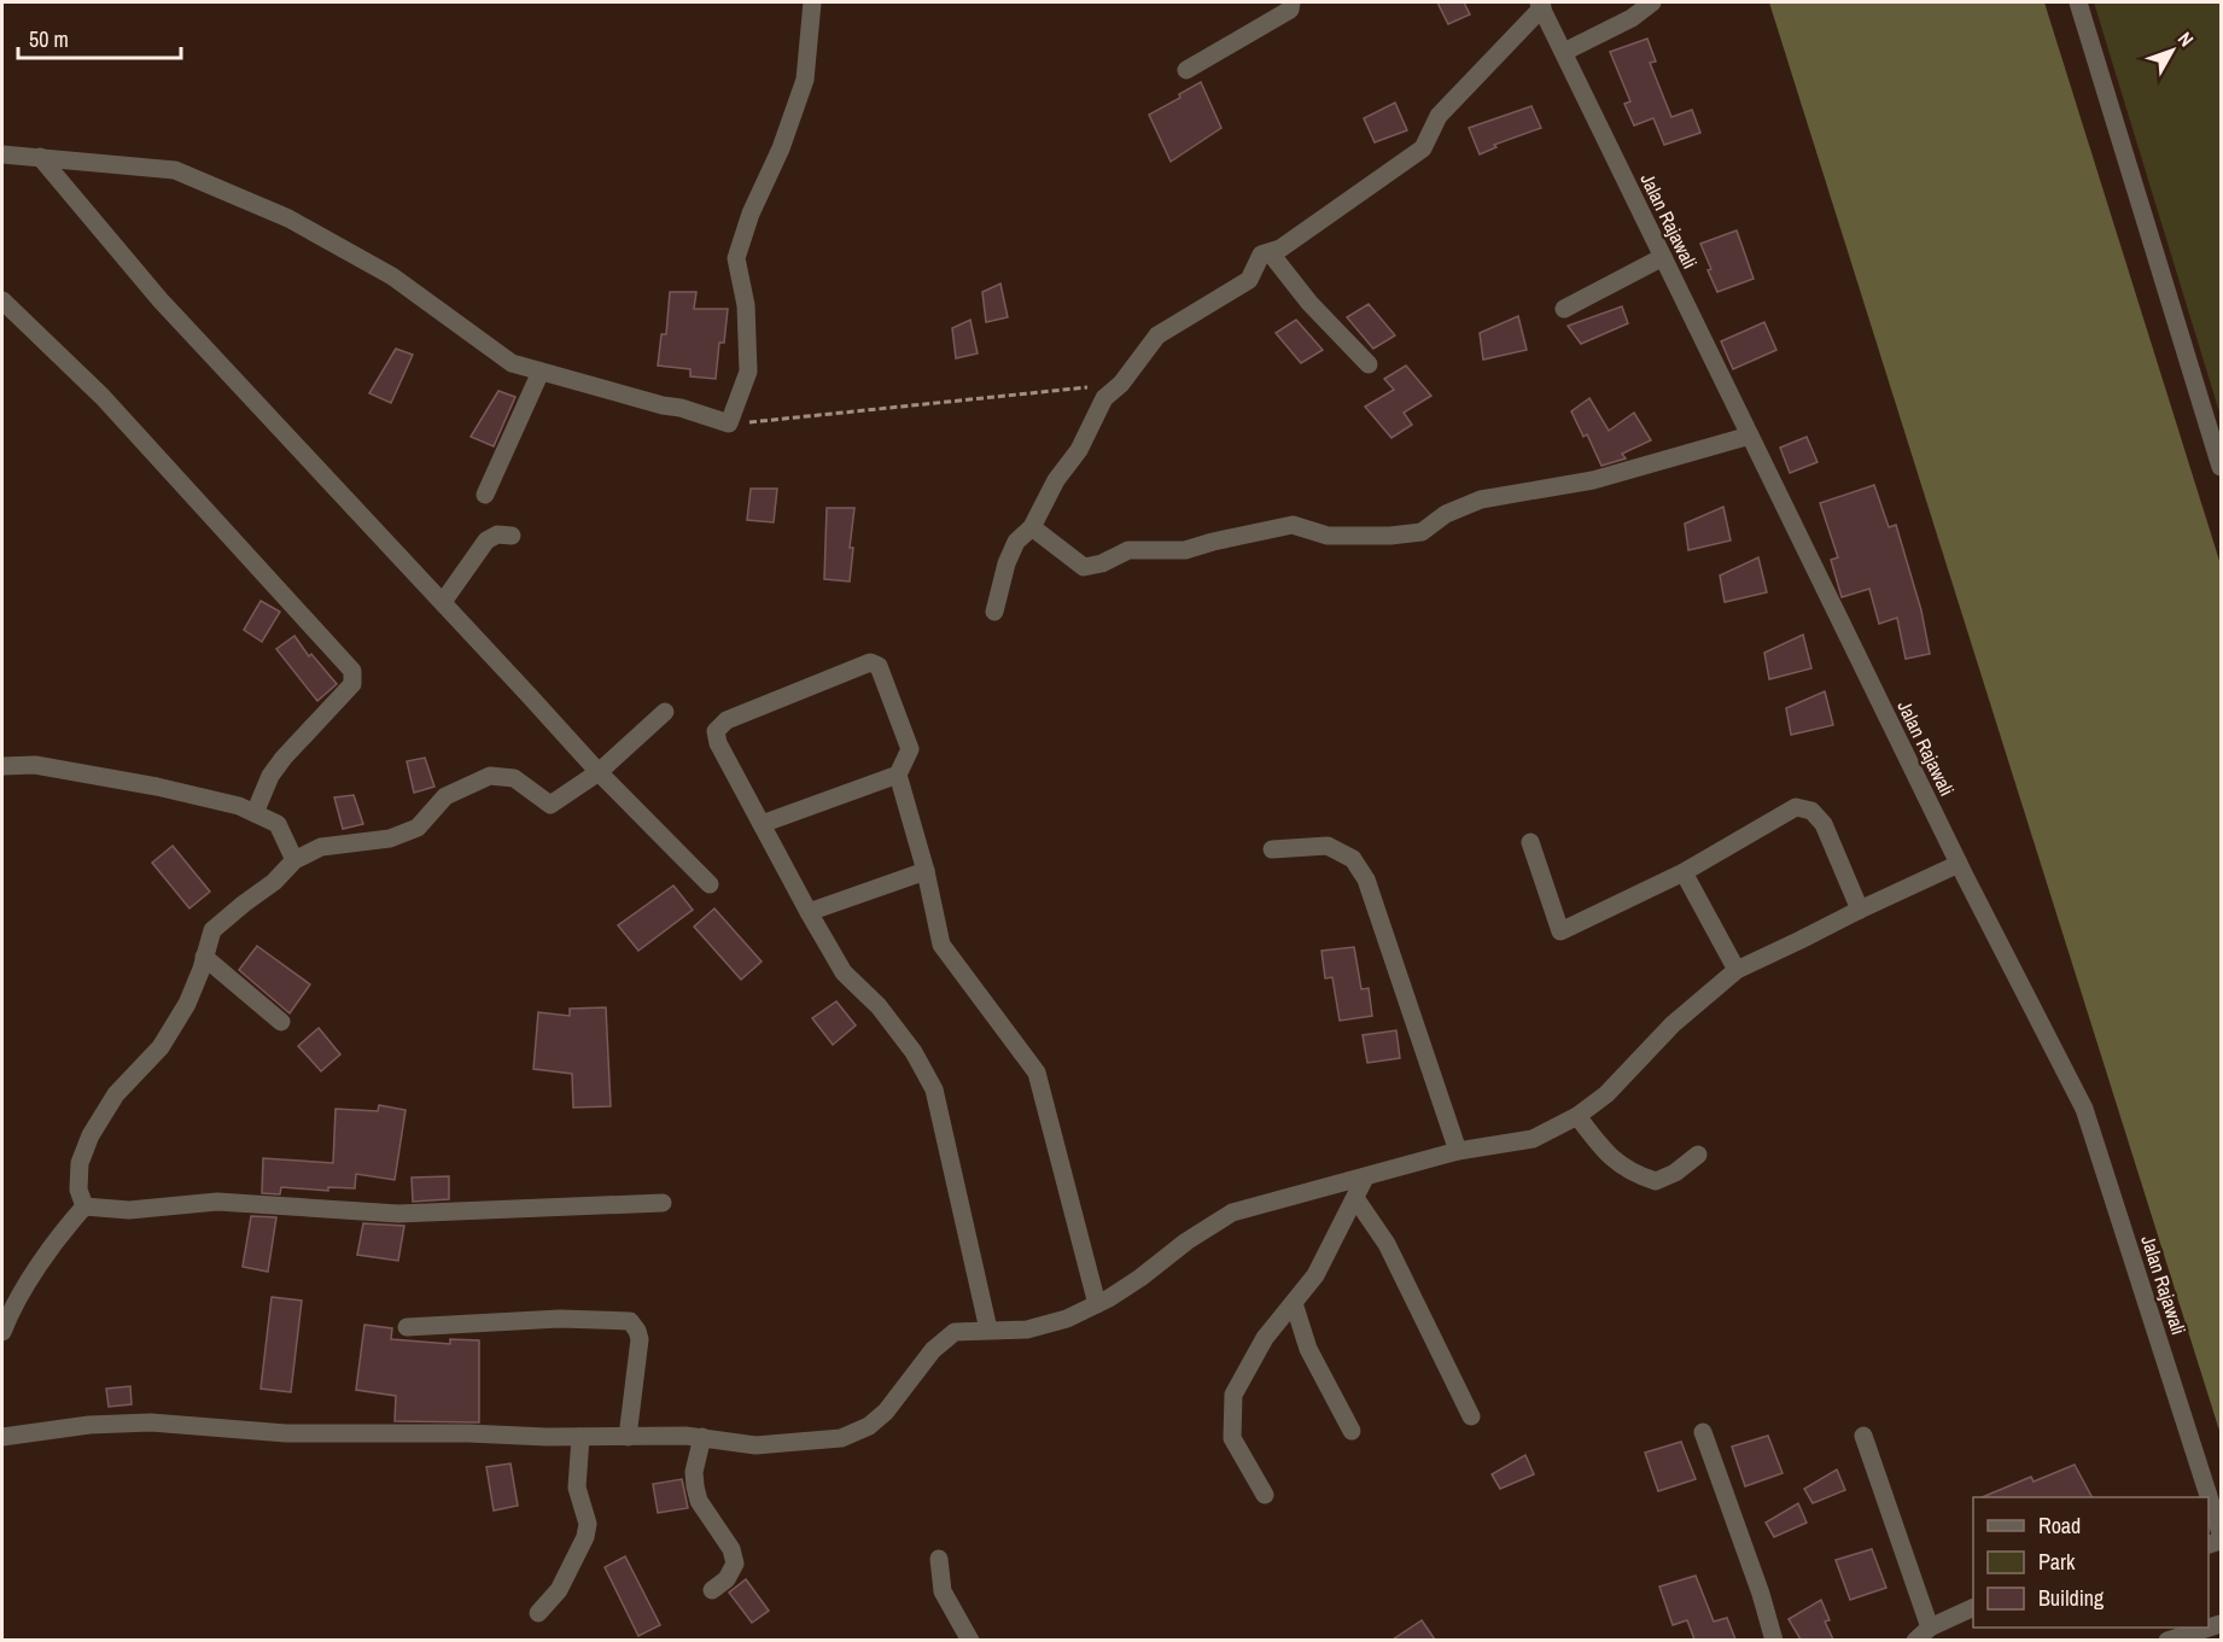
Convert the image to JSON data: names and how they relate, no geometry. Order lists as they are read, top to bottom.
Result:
{
  "streets": {
    "street": ["Jalan Rajawali"]
  },
  "legend": ["Road", "Park", "Building"],
  "scale_bar": "50 m",
  "north": "top right"
}
